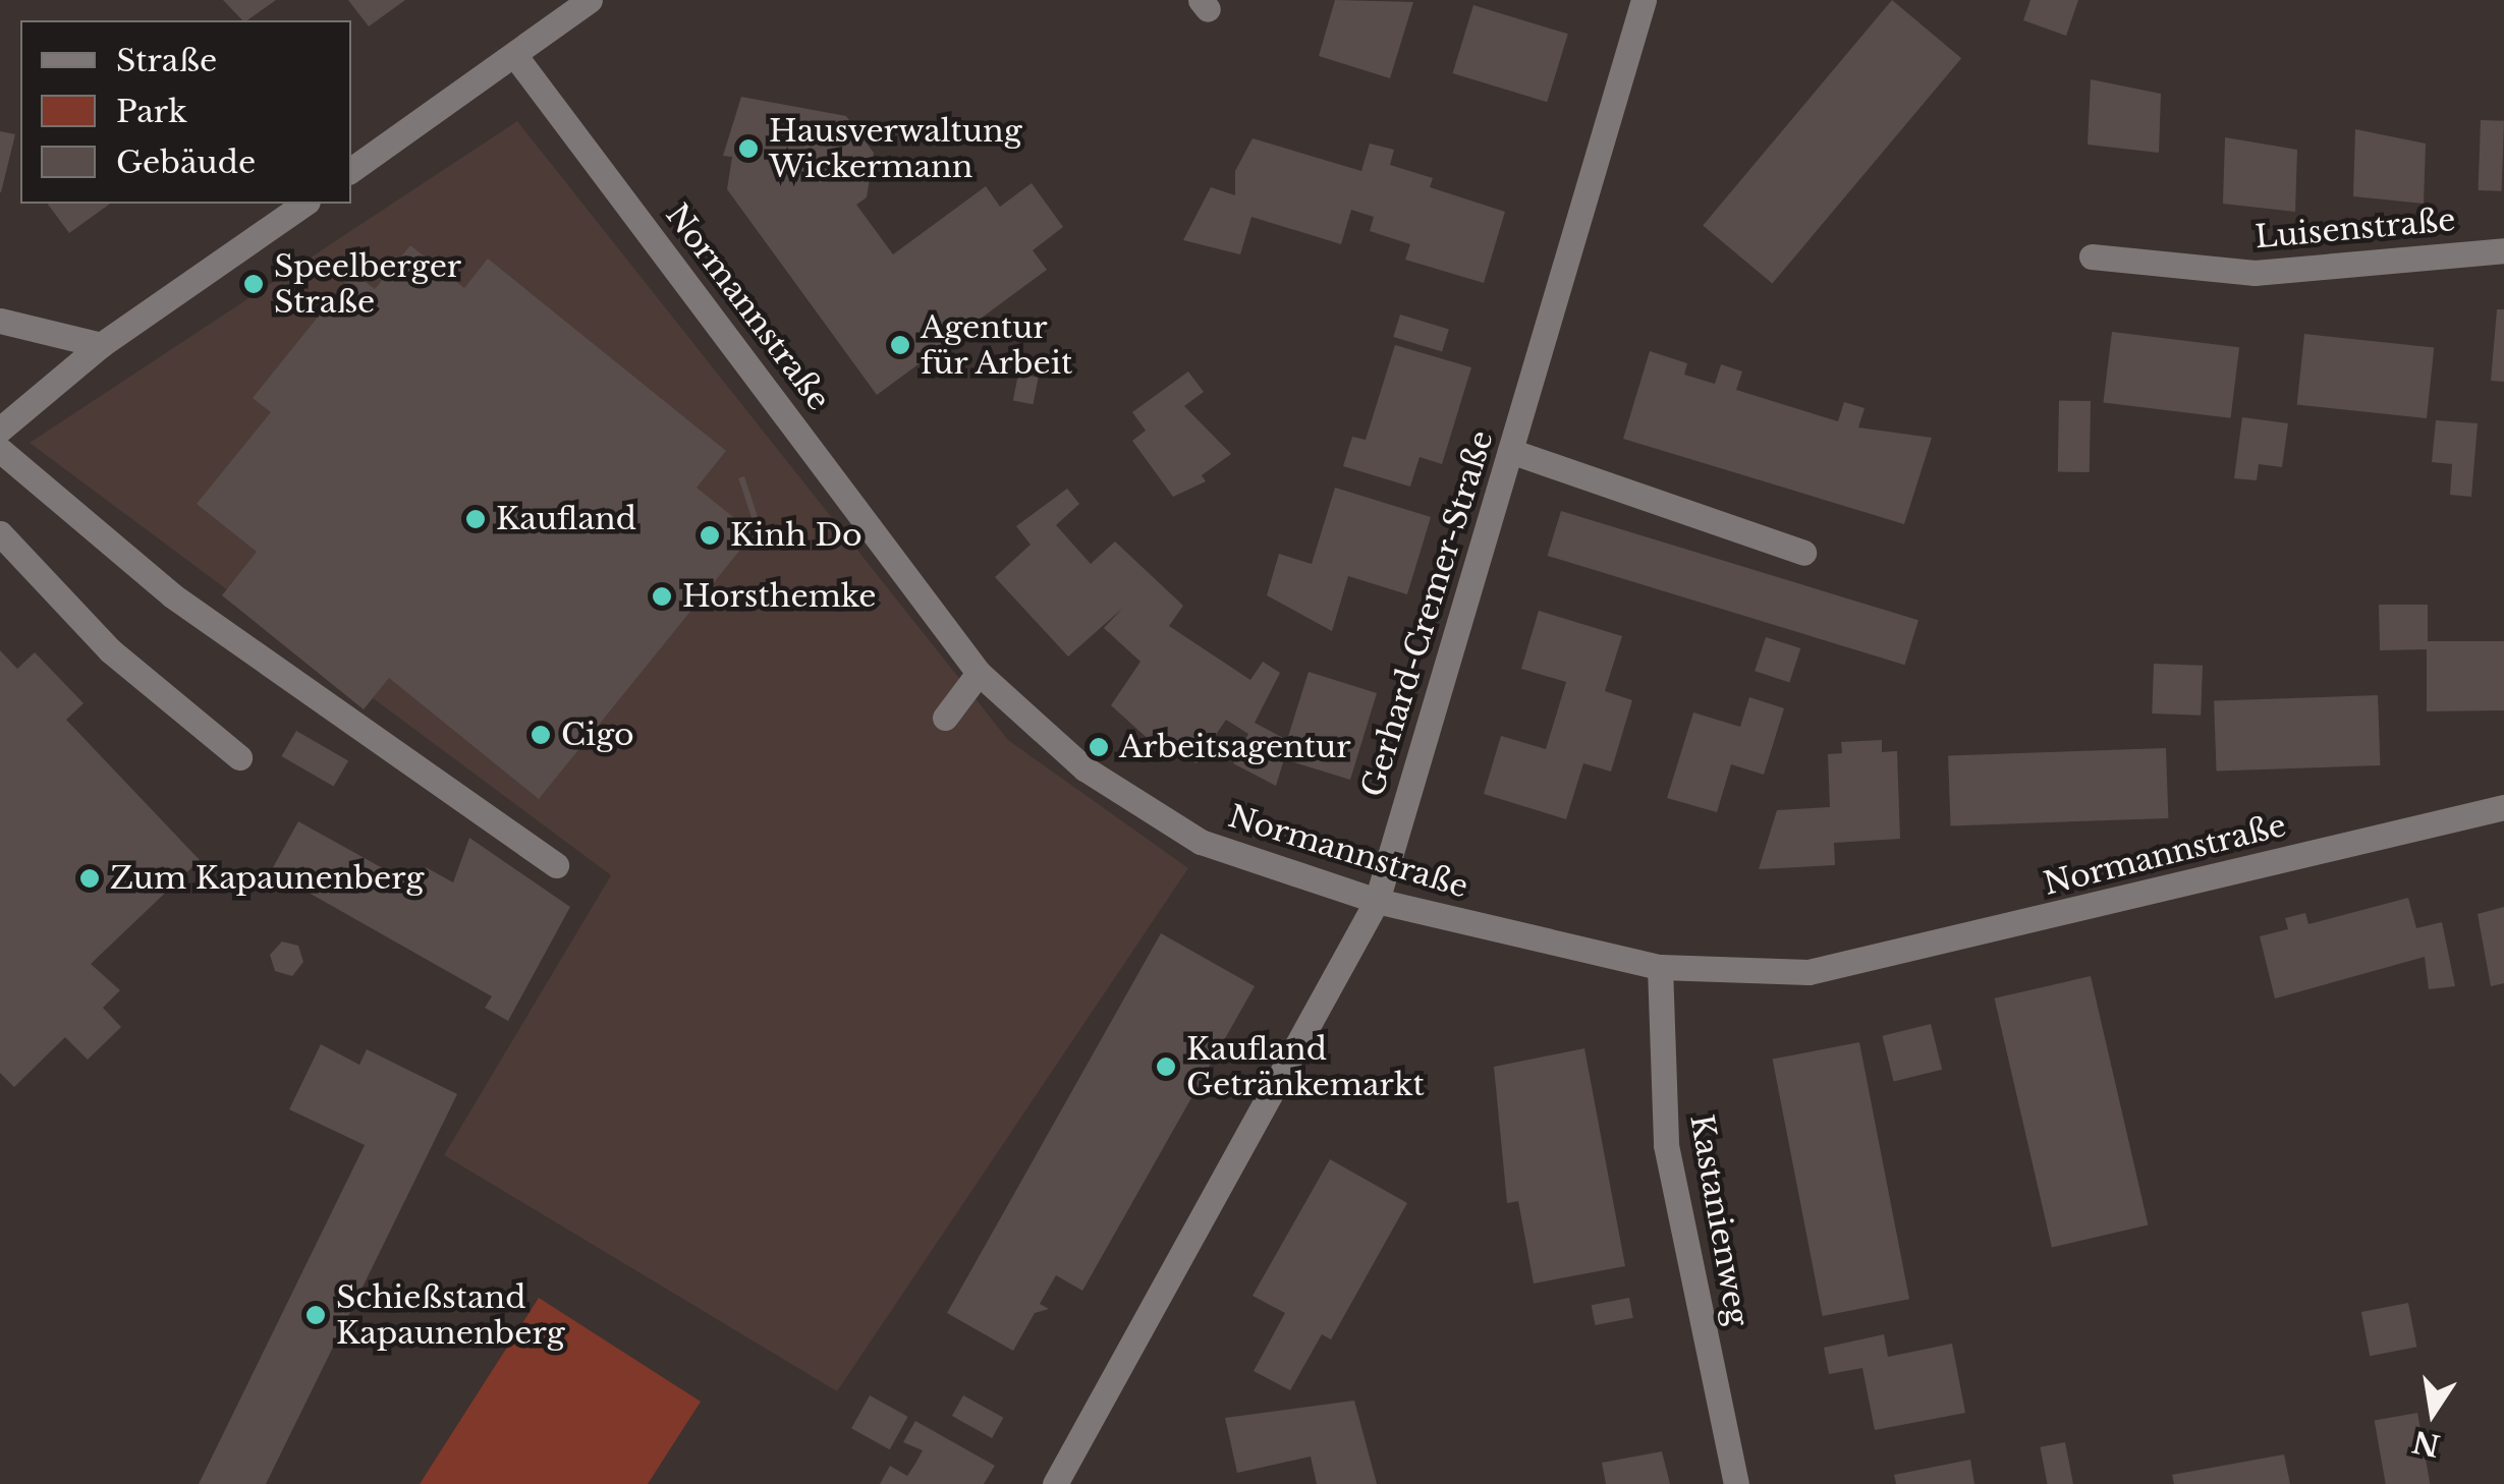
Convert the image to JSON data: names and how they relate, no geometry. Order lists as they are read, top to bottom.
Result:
{
  "streets": {
    "street": [
      "Luisenstraße",
      "Normannstraße",
      "Gerhard-Cremer-Straße",
      "Kastanienweg"
    ]
  },
  "crossings": [
    ["Normannstraße", "Gerhard-Cremer-Straße"],
    ["Normannstraße", "Kastanienweg"]
  ],
  "places": [
    "Hausverwaltung Wickermann",
    "Speelberger Straße",
    "Agentur für Arbeit",
    "Kaufland",
    "Kinh Do",
    "Horsthemke",
    "Cigo",
    "Arbeitsagentur",
    "Zum Kapaunenberg",
    "Kaufland Getränkemarkt",
    "Schießstand Kapaunenberg"
  ],
  "legend": ["Straße", "Park", "Gebäude"],
  "north": "bottom"
}
